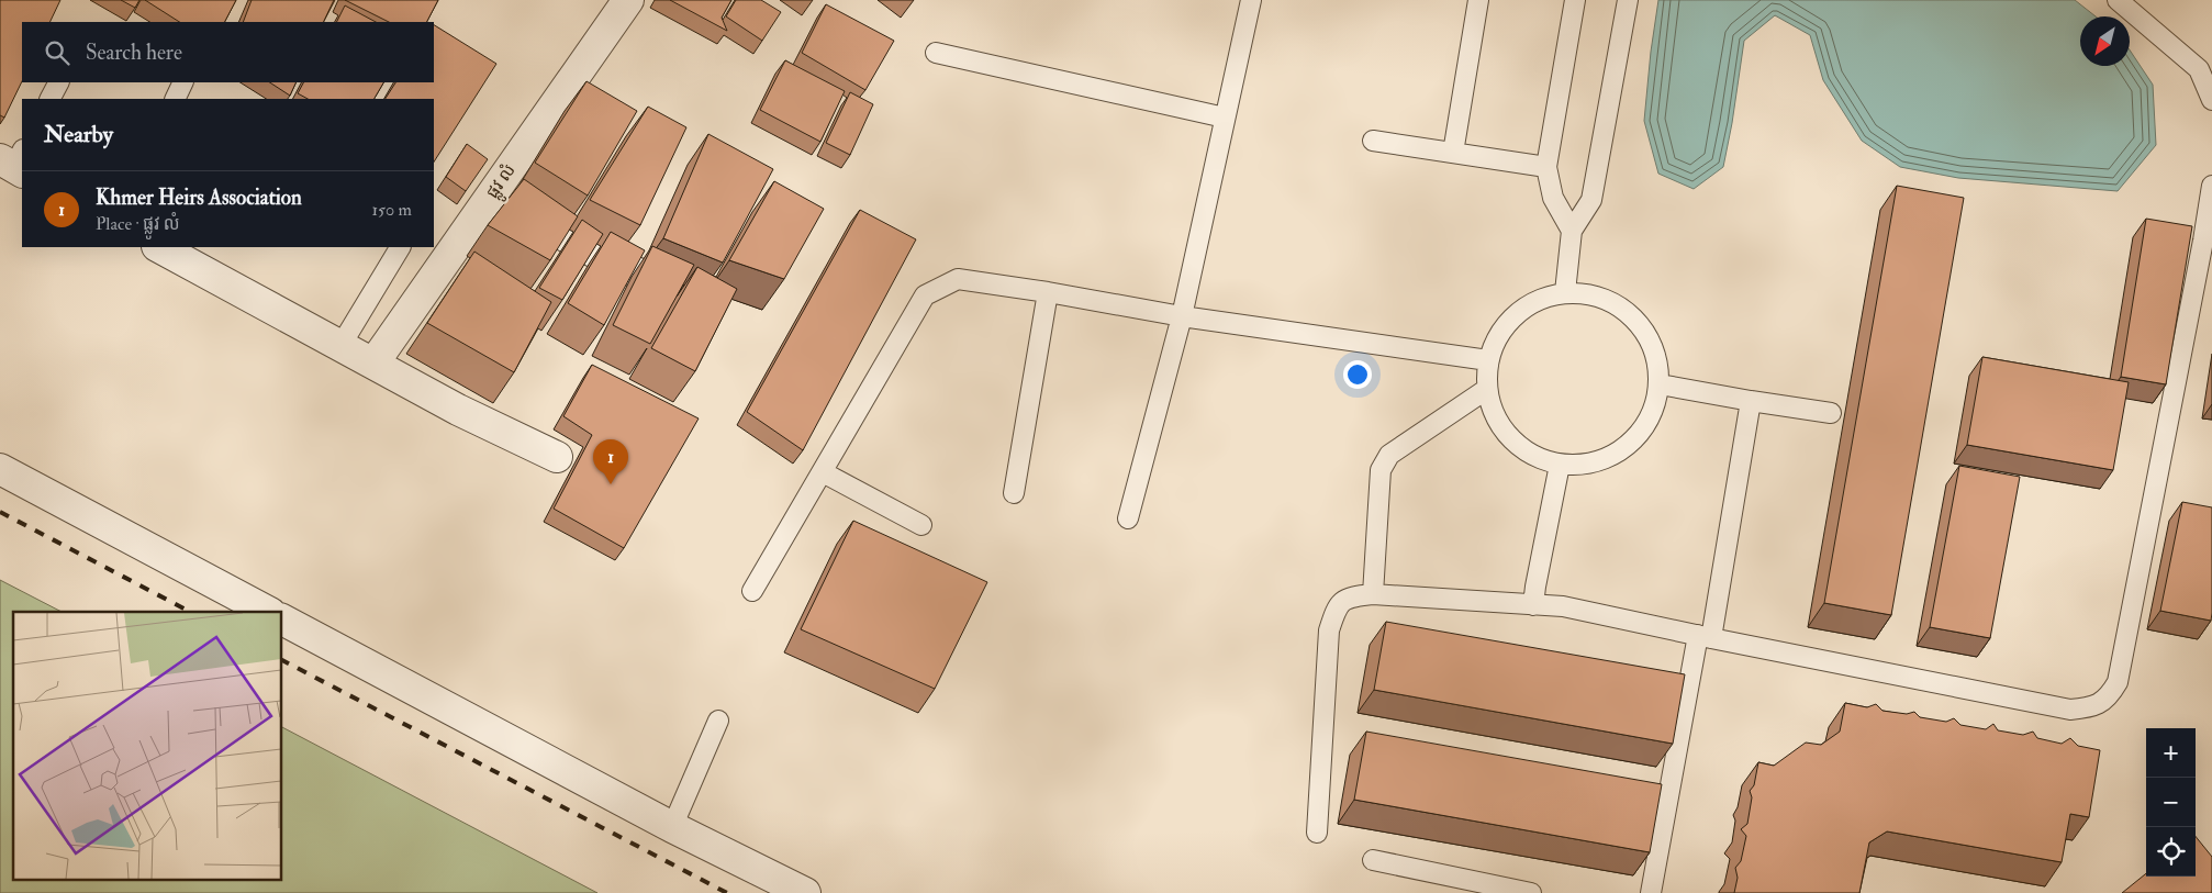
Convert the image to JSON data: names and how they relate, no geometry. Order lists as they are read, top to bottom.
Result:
{
  "streets": {
    "street": ["ផ្លូវ លំ"]
  },
  "north": "bottom left",
  "page": {
    "search": "Search here",
    "heading": "Nearby",
    "list": [
      {
        "mark": "1",
        "name": "Khmer Heirs Association",
        "note": "Place · ផ្លូវ លំ",
        "value": "150 m"
      }
    ],
    "pins": "1",
    "map_buttons": ["+", "−"]
  }
}
